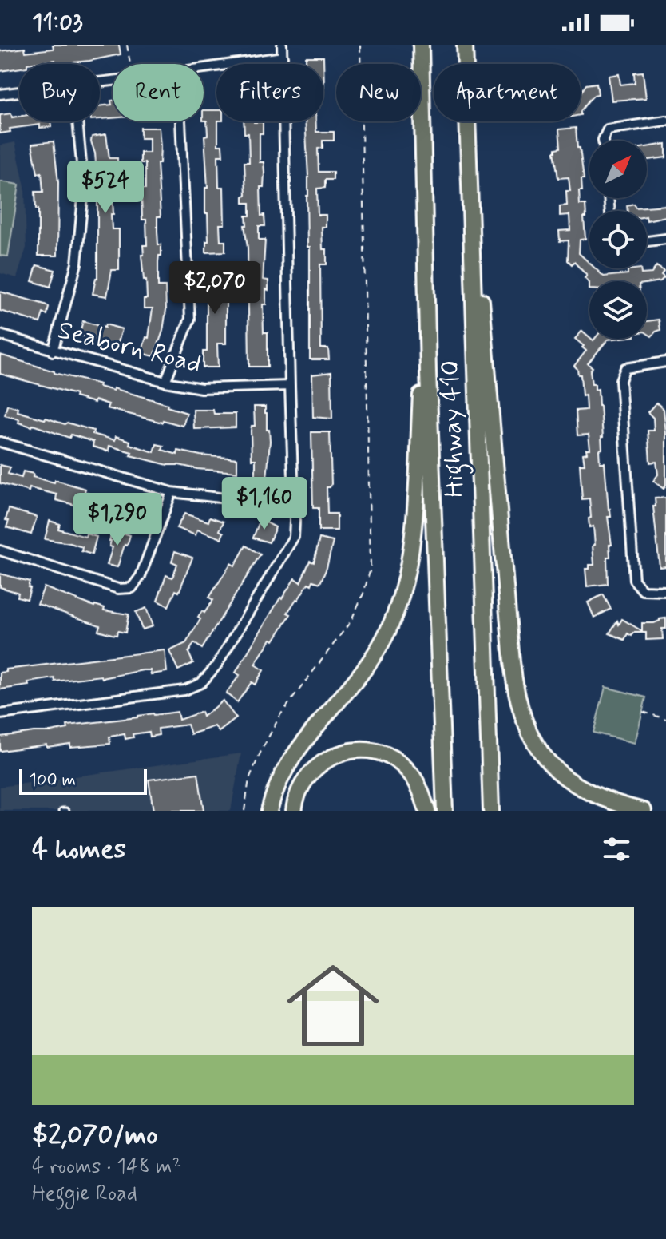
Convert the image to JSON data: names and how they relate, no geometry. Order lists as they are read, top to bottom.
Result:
{
  "streets": {
    "highway": ["Highway 410"],
    "street": ["Seaborn Road"]
  },
  "scale_bar": "100 m",
  "north": "top right",
  "page": {
    "status": "11:03",
    "chip": [
      "Buy",
      "Rent",
      "Filters",
      "New",
      "Apartment"
    ],
    "price": [
      "$524",
      "$2,070",
      "$1,160",
      "$1,290"
    ],
    "scale": "100 m",
    "heading": "4 homes",
    "list": [
      {
        "name": "$2,070/mo",
        "note": "4 rooms · 148 m² · Heggie Road"
      }
    ]
  }
}
